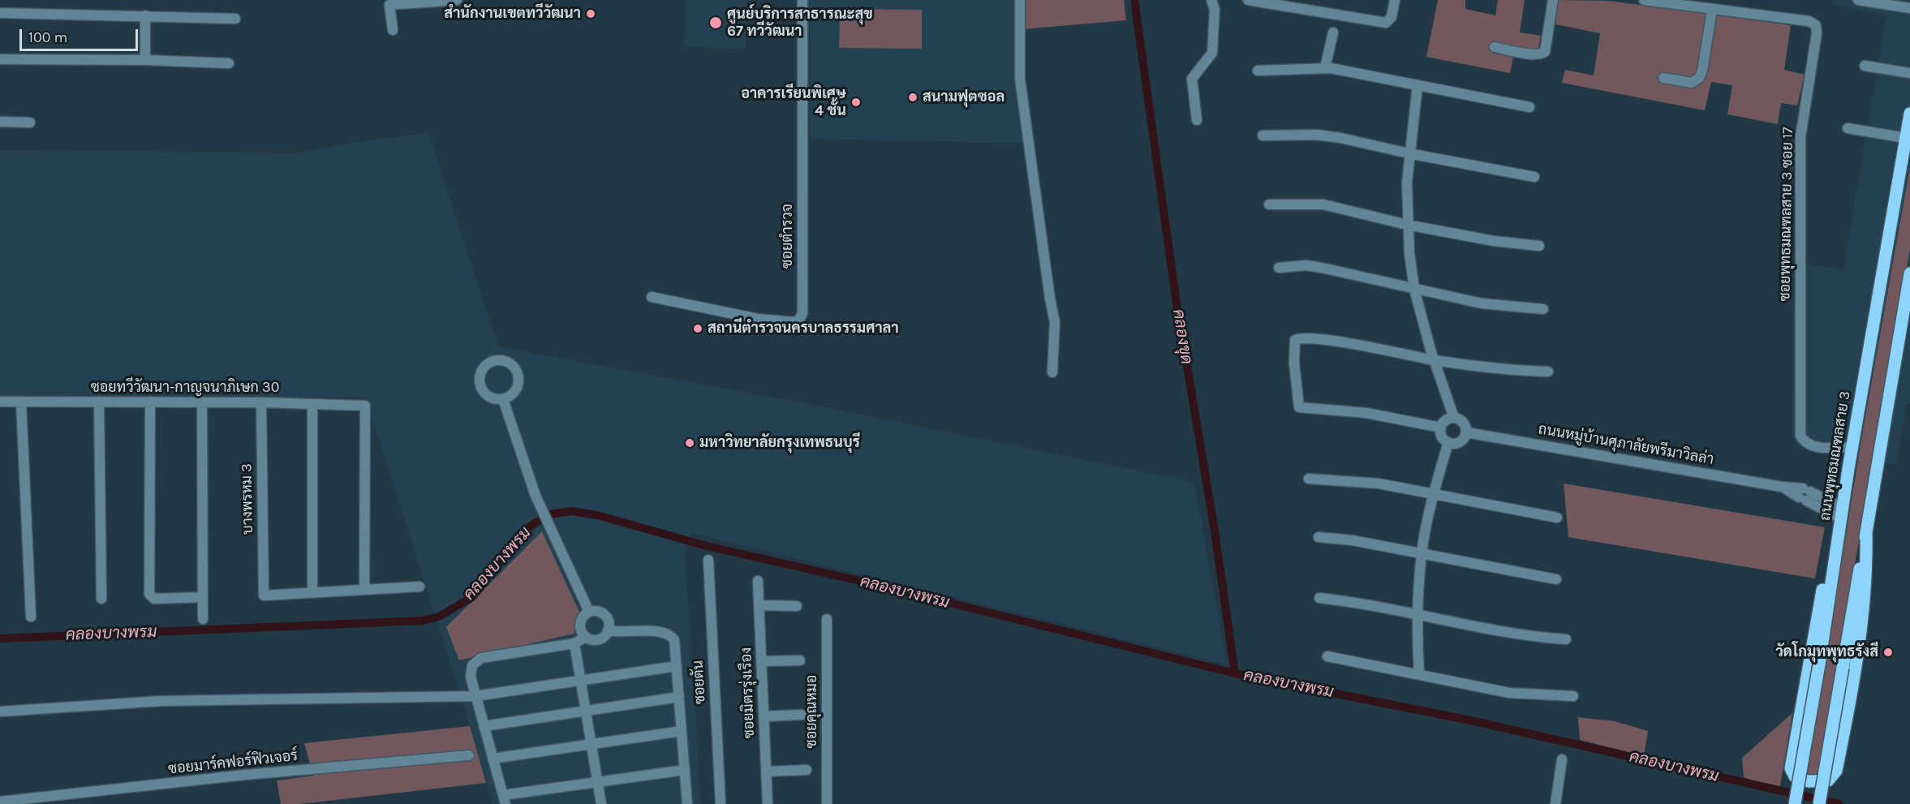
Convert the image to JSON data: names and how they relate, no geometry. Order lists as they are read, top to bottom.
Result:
{
  "streets": {
    "main road": ["ถนนพุทธมณฑลสาย 3"],
    "street": [
      "ซอยพุทธมณฑลสาย 3 ซอย 17",
      "ซอยตำรวจ",
      "ซอยทวีวัฒนา-กาญจนาภิเษก 30",
      "ถนนหมู่บ้านศุภาลัยพรีมาวิลล่า",
      "บางพรหม 3",
      "ซอยตัน",
      "ซอยมิตรรุ่งเรือง",
      "ซอยคุณหมอ",
      "ซอยมาร์คฟอร์ฟิวเจอร์"
    ]
  },
  "crossings": [
    ["ซอยพุทธมณฑลสาย 3 ซอย 17", "ถนนพุทธมณฑลสาย 3"],
    ["ซอยทวีวัฒนา-กาญจนาภิเษก 30", "บางพรหม 3"]
  ],
  "water": ["คลองขุด", "คลองบางพรม"],
  "places": [
    "สำนักงานเขตทวีวัฒนา",
    "ศูนย์บริการสาธารณะสุข 67 ทวีวัฒนา",
    "สนามฟุตซอล",
    "อาคารเรียนพิเศษ 4 ชั้น",
    "สถานีตำรวจนครบาลธรรมศาลา",
    "มหาวิทยาลัยกรุงเทพธนบุรี",
    "วัดโกมุทพุทธรังสี"
  ],
  "scale_bar": "100 m"
}
